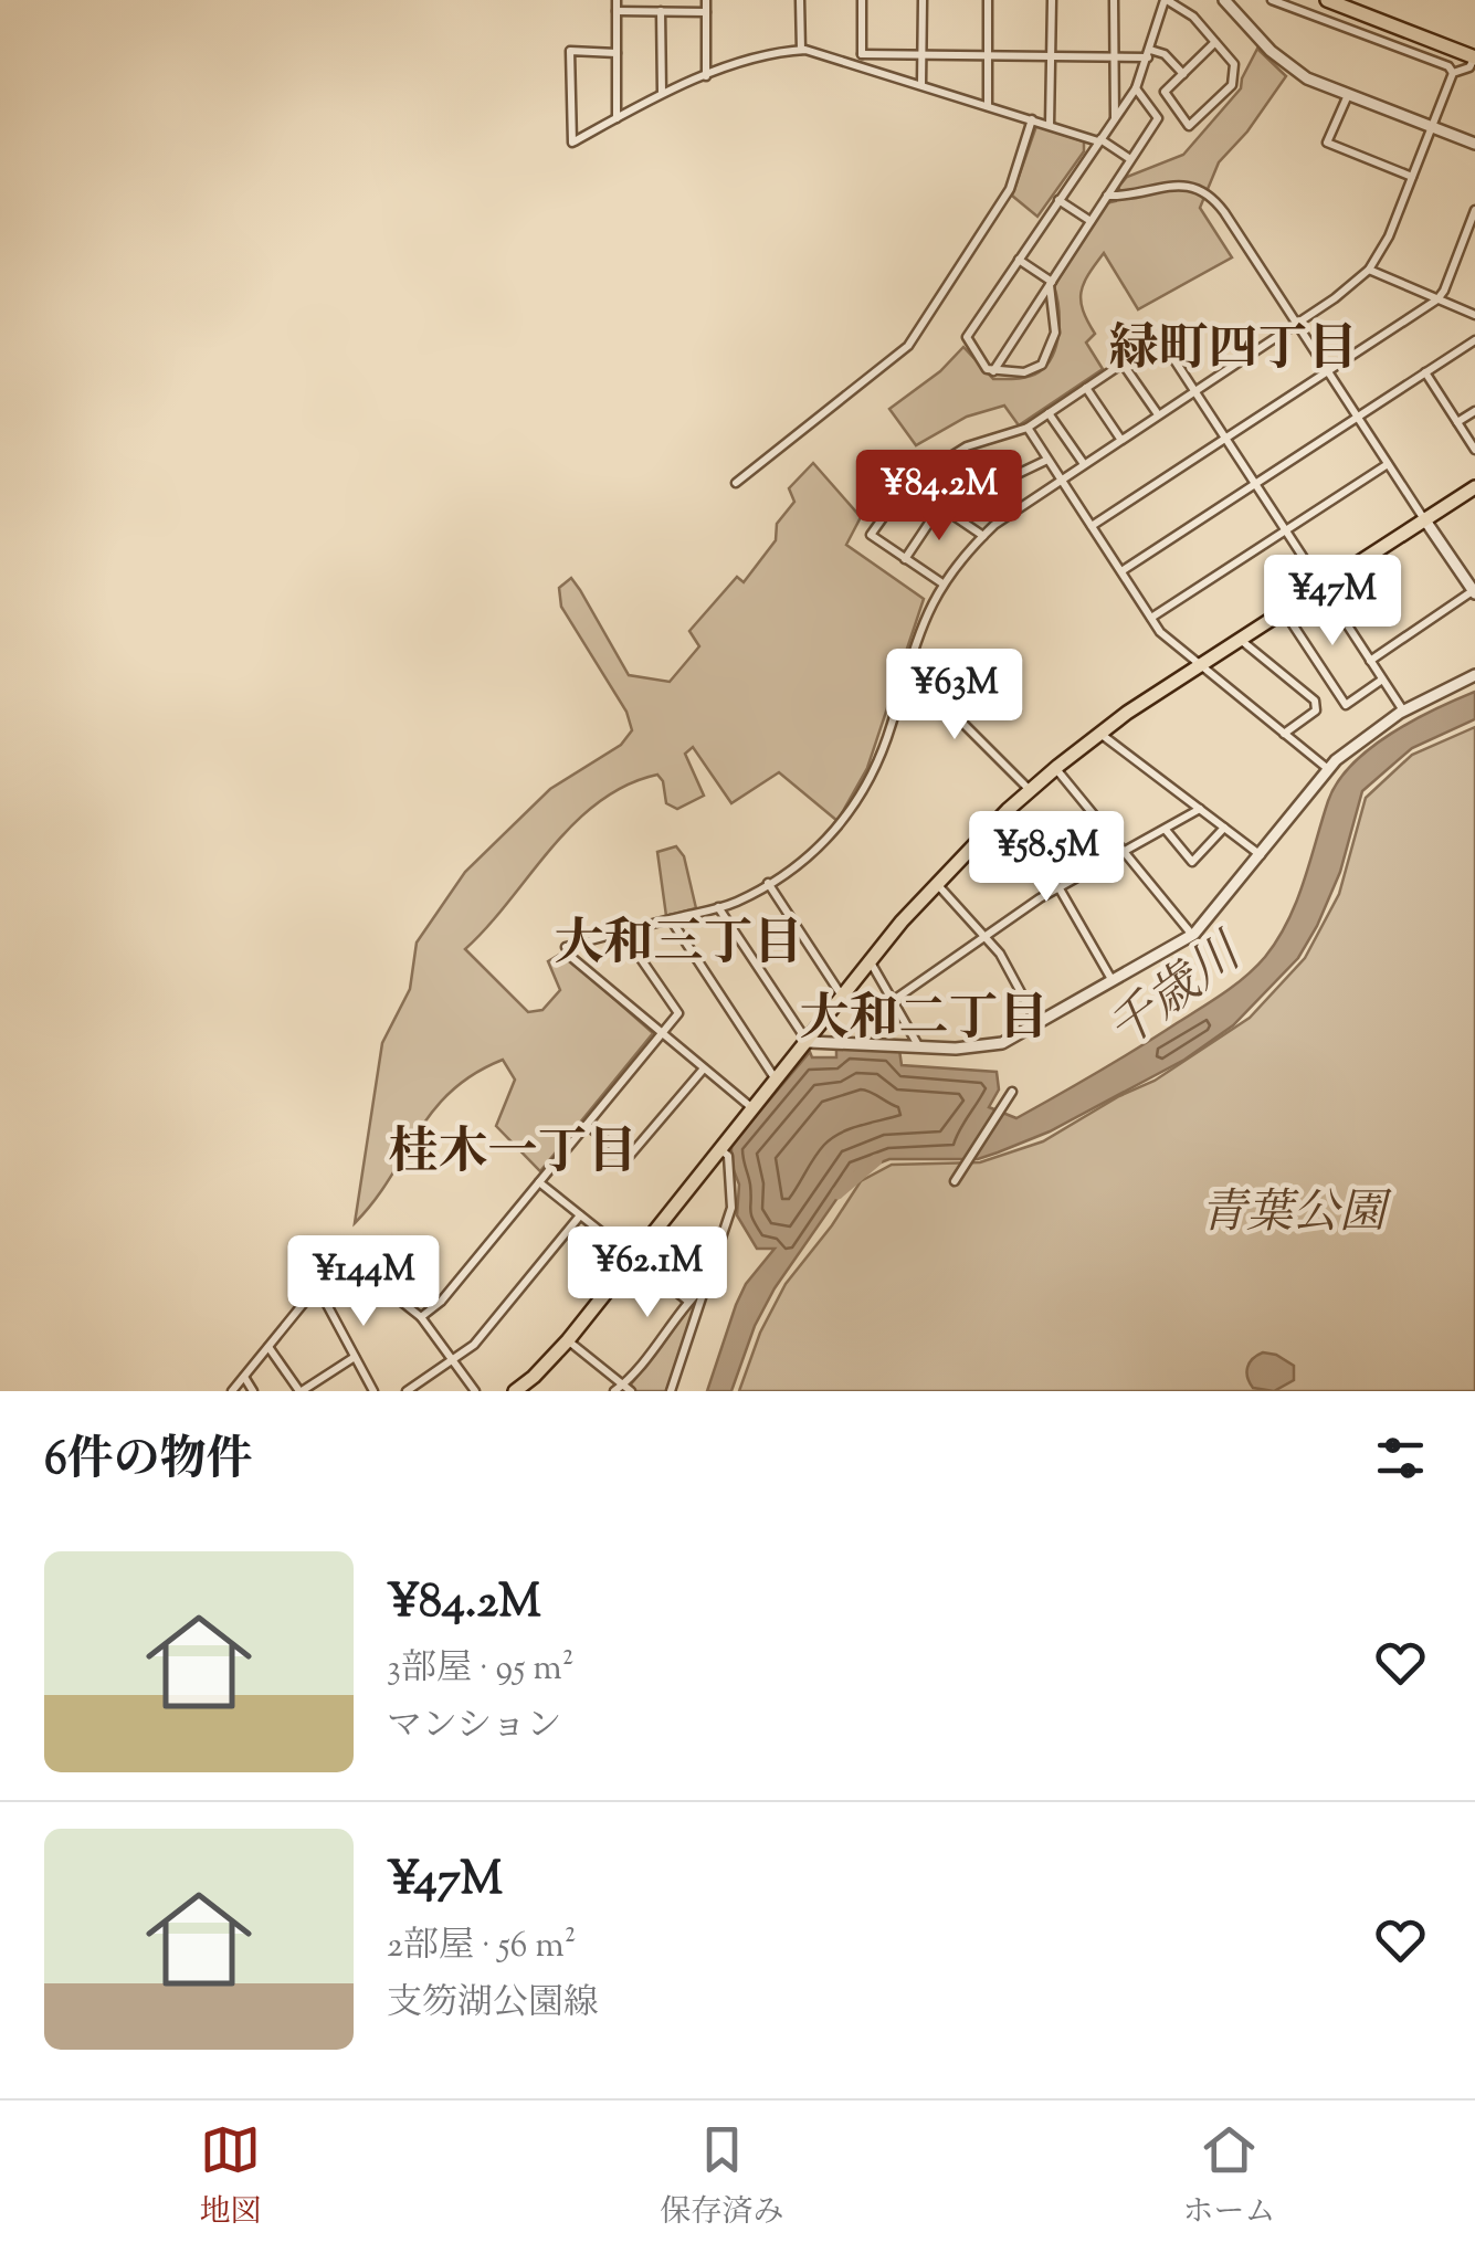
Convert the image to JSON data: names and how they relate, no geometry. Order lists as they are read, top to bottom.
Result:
{
  "districts": [
    "緑町四丁目",
    "大和三丁目",
    "大和二丁目",
    "桂木一丁目"
  ],
  "water": ["千歳川"],
  "parks": ["青葉公園"],
  "page": {
    "price": [
      "¥84.2M",
      "¥47M",
      "¥63M",
      "¥58.5M",
      "¥62.1M",
      "¥144M"
    ],
    "heading": "6件の物件",
    "list": [
      {
        "name": "¥84.2M",
        "note": "3部屋 · 95 m² · マンション"
      },
      {
        "name": "¥47M",
        "note": "2部屋 · 56 m² · 支笏湖公園線"
      }
    ],
    "tabs": ["地図", "保存済み", "ホーム"]
  }
}
